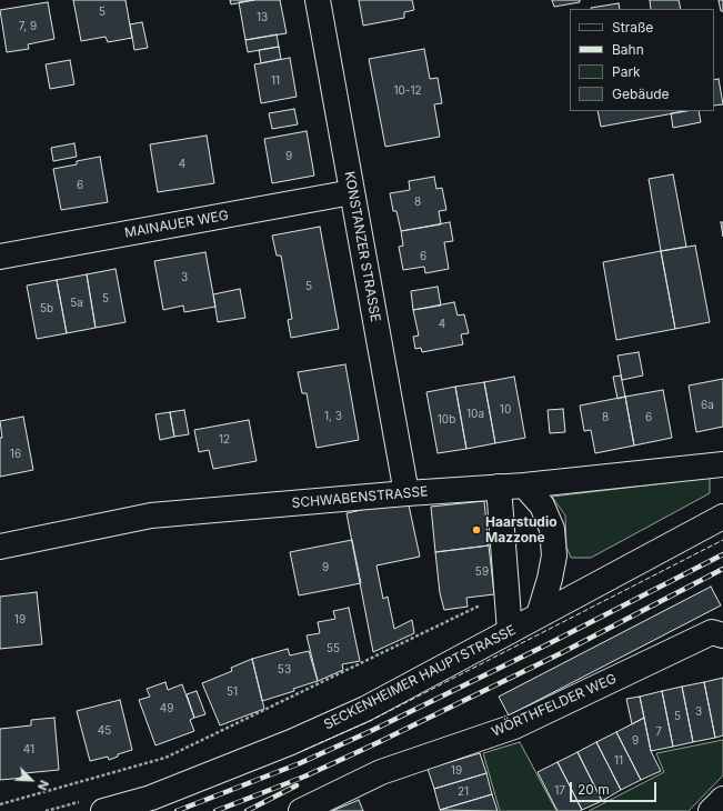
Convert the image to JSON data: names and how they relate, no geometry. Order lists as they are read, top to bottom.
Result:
{
  "streets": {
    "main road": [
      "MAINAUER WEG",
      "KONSTANZER STRASSE",
      "SCHWABENSTRASSE",
      "SECKENHEIMER HAUPTSTRASSE",
      "WÖRTHFELDER WEG"
    ]
  },
  "crossings": [
    ["MAINAUER WEG", "KONSTANZER STRASSE"],
    ["KONSTANZER STRASSE", "SCHWABENSTRASSE"]
  ],
  "places": ["Haarstudio Mazzone"],
  "house_numbers": [
    "5",
    "13",
    "7, 9",
    "11",
    "10-12",
    "9",
    "4",
    "6",
    "8",
    "6",
    "3",
    "5",
    "5",
    "5a",
    "5b",
    "4",
    "6a",
    "10",
    "10a",
    "1, 3",
    "8",
    "6",
    "10b",
    "12",
    "16",
    "9",
    "59",
    "19",
    "55",
    "53",
    "51",
    "49",
    "3",
    "5",
    "45",
    "7",
    "9",
    "41",
    "11",
    "19",
    "17",
    "21"
  ],
  "legend": [
    "Straße",
    "Bahn",
    "Park",
    "Gebäude"
  ],
  "scale_bar": "20 m",
  "north": "bottom right"
}
